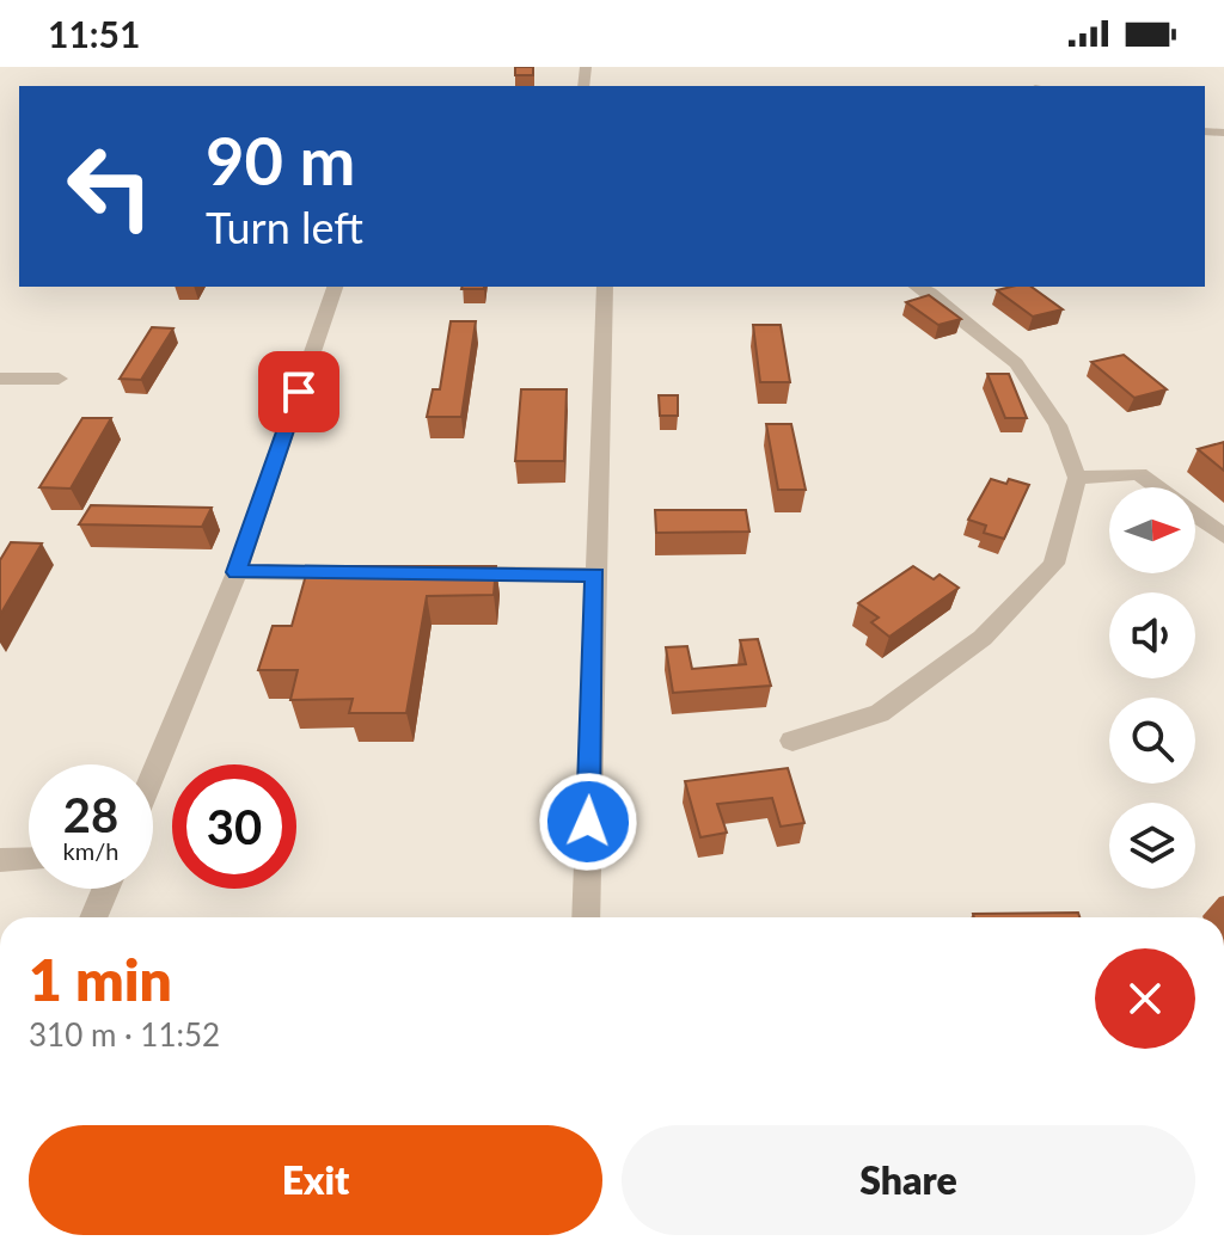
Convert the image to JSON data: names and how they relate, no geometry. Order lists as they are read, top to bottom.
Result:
{
  "north": "right",
  "page": {
    "status": "11:51",
    "turn": ["90 m", "Turn left"],
    "speed": "28 km/h",
    "limit": "30",
    "heading": ["1 min", "310 m · 11:52"],
    "buttons": ["Exit", "Share"]
  }
}
